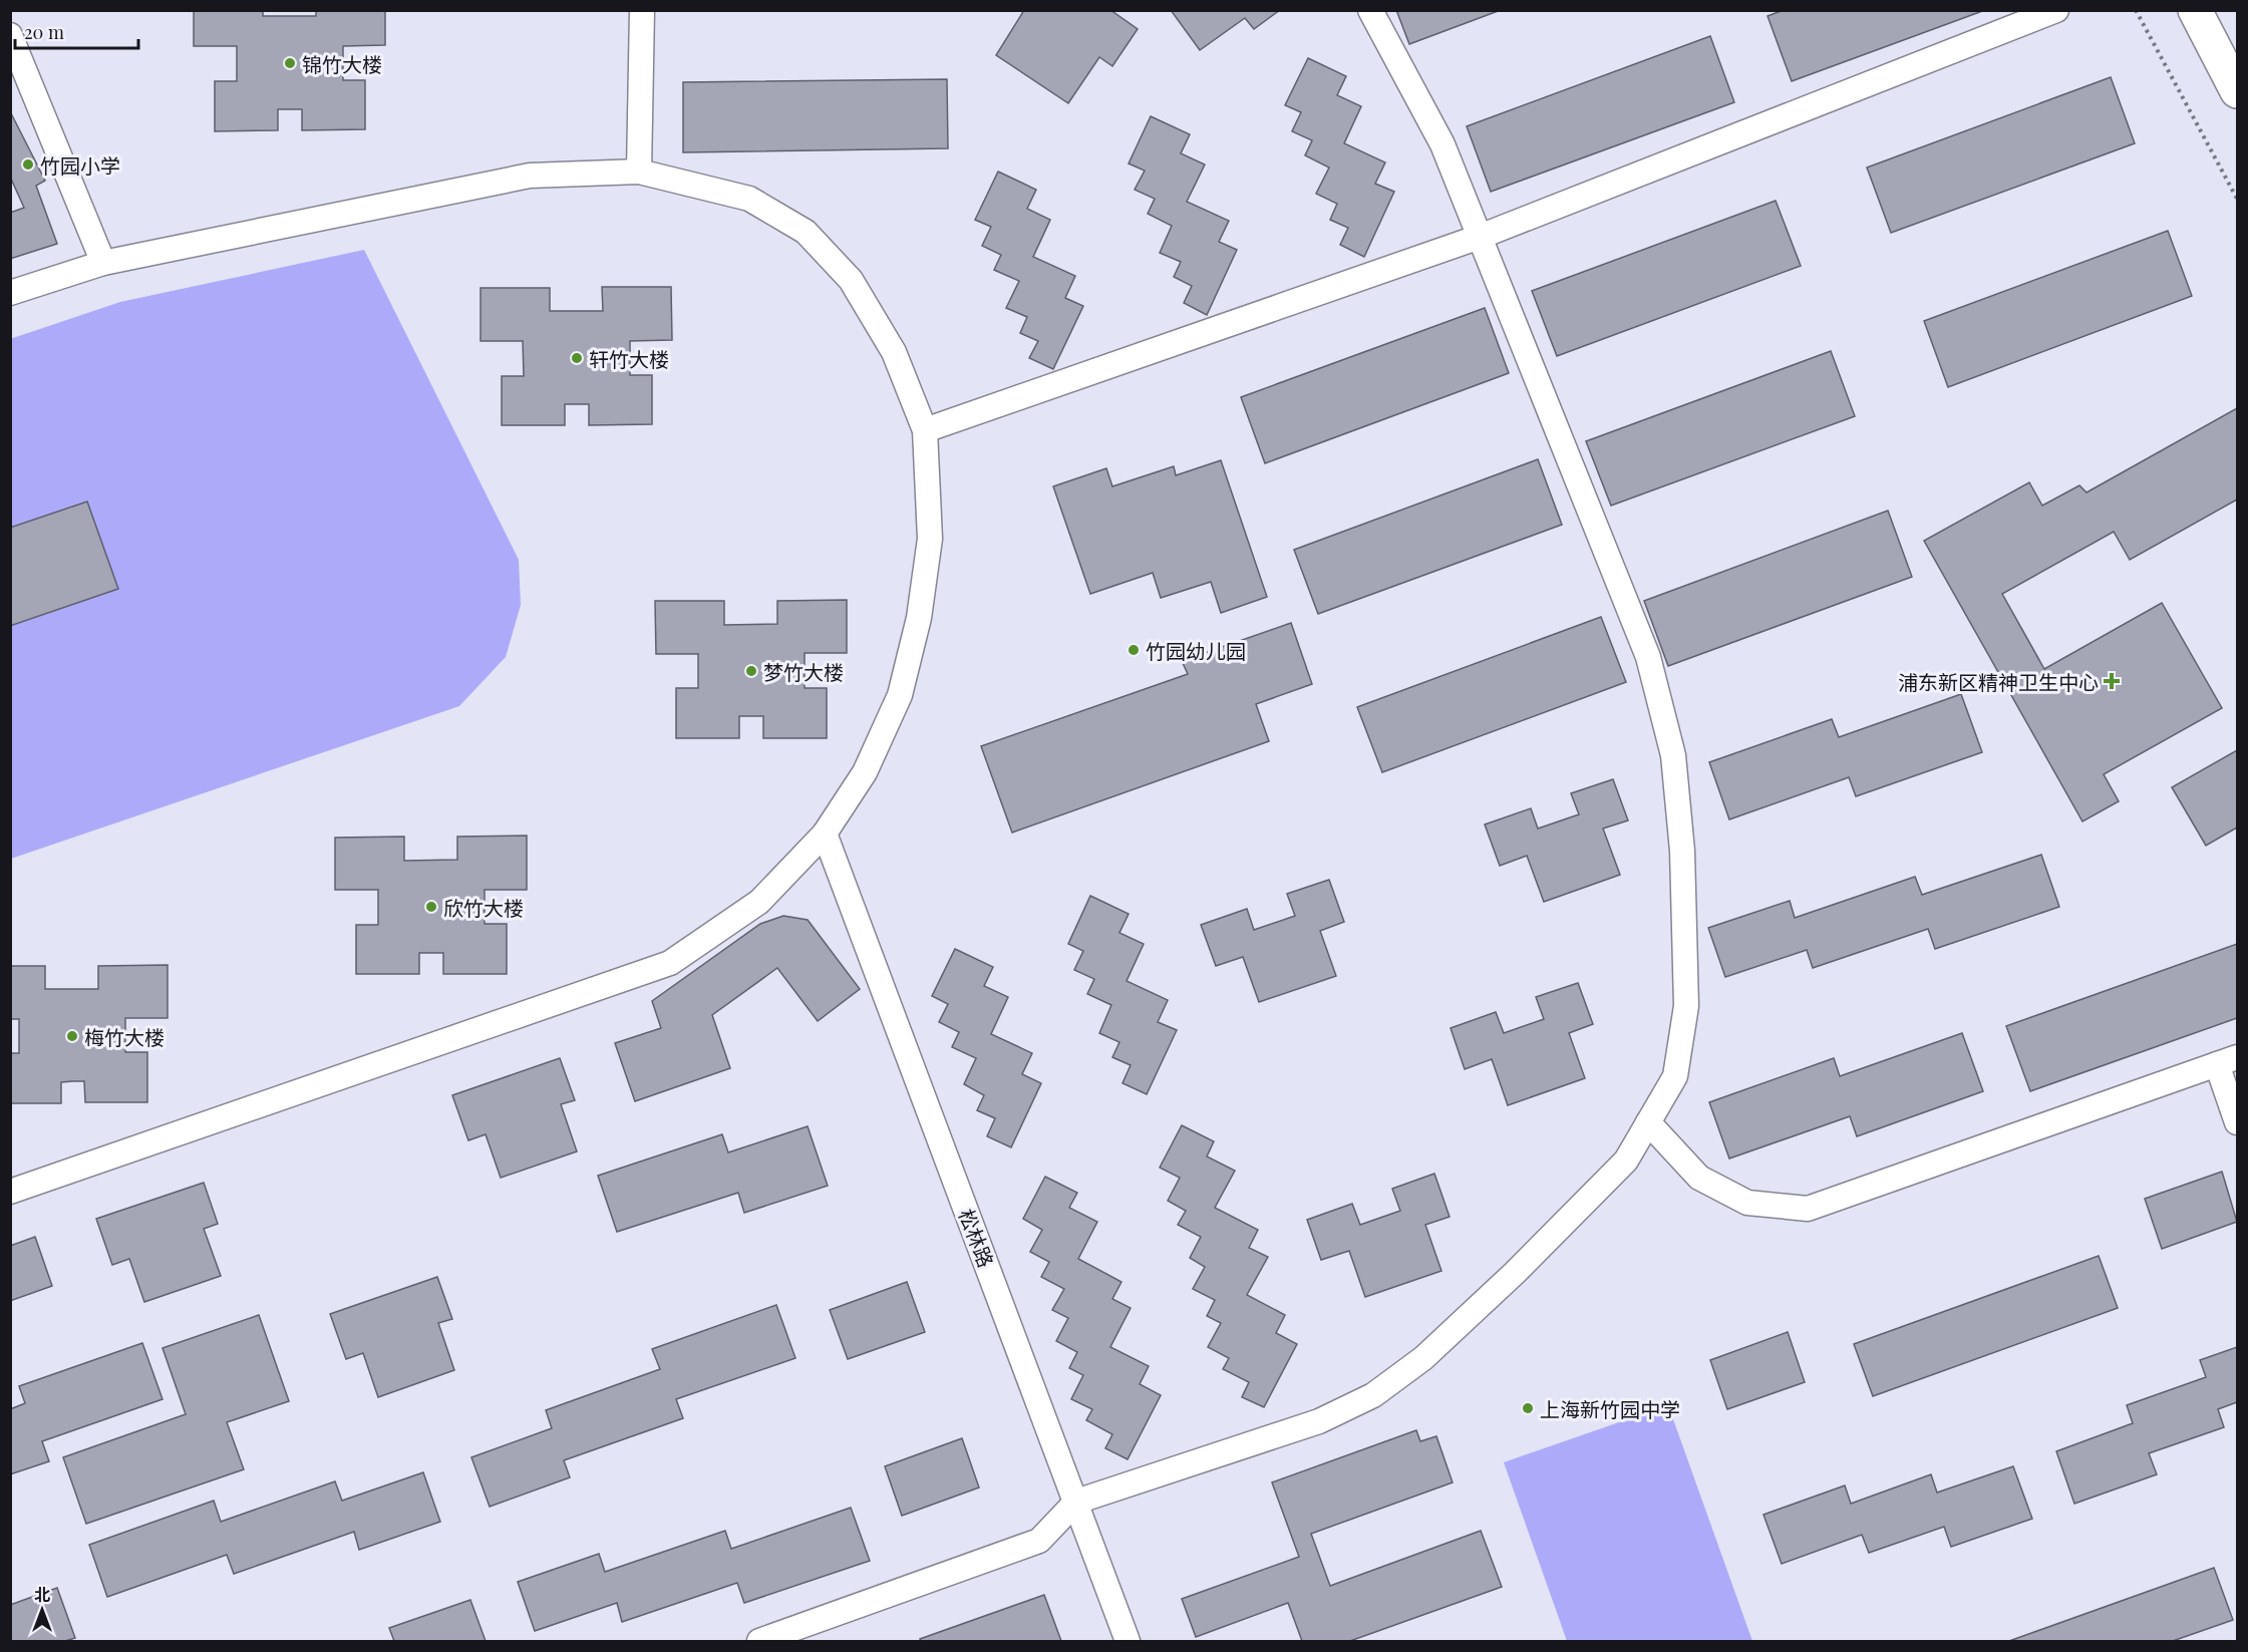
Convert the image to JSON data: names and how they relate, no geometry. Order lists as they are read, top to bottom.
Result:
{
  "streets": {
    "lane": ["松林路"]
  },
  "places": {
    "other": [
      "锦竹大楼",
      "竹园小学",
      "轩竹大楼",
      "竹园幼儿园",
      "梦竹大楼",
      "欣竹大楼",
      "梅竹大楼",
      "上海新竹园中学"
    ],
    "health": ["浦东新区精神卫生中心"]
  },
  "scale_bar": "20 m",
  "north": "top"
}
